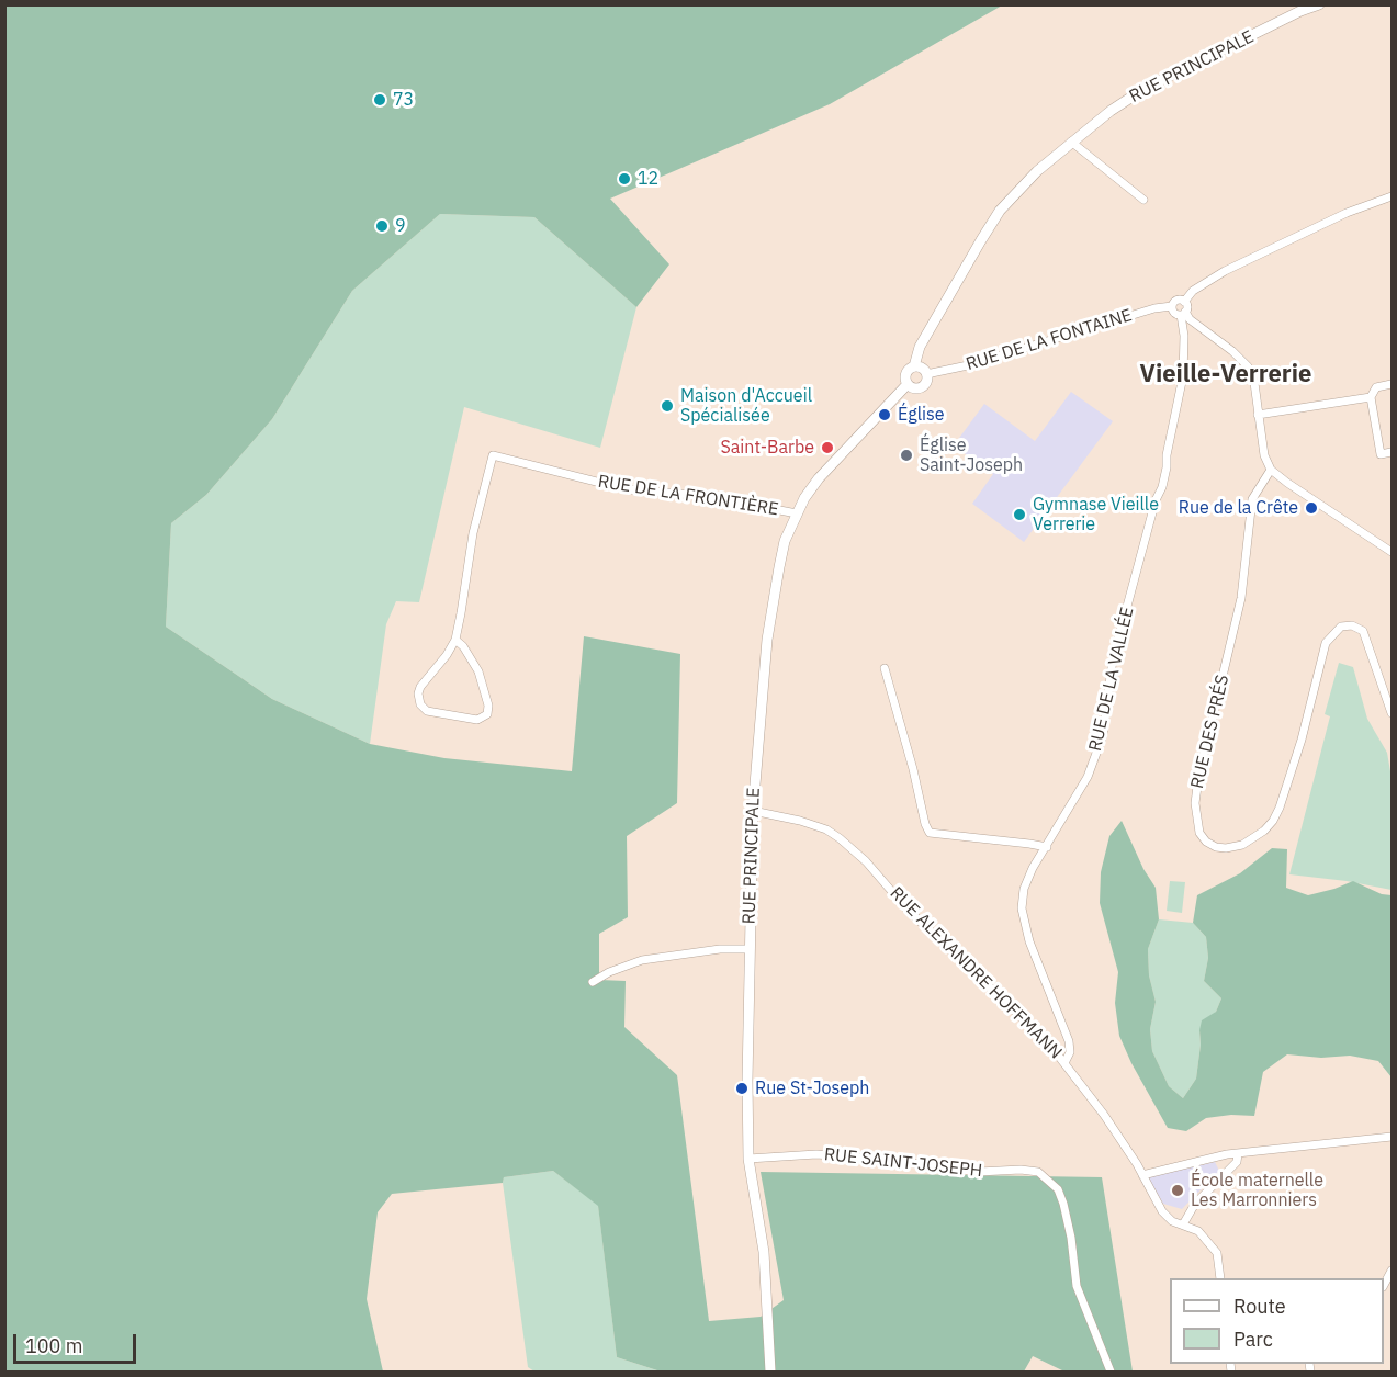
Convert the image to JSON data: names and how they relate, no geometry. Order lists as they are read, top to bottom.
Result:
{
  "streets": {
    "street": [
      "RUE PRINCIPALE",
      "RUE DE LA FONTAINE",
      "RUE DE LA FRONTIÈRE",
      "RUE DE LA VALLÉE",
      "RUE DES PRÉS",
      "RUE ALEXANDRE HOFFMANN",
      "RUE SAINT-JOSEPH"
    ]
  },
  "crossings": [
    ["RUE PRINCIPALE", "RUE DE LA FONTAINE"],
    ["RUE PRINCIPALE", "RUE DE LA FRONTIÈRE"],
    ["RUE PRINCIPALE", "RUE ALEXANDRE HOFFMANN"],
    ["RUE PRINCIPALE", "RUE SAINT-JOSEPH"],
    ["RUE DE LA FONTAINE", "RUE DE LA VALLÉE"],
    ["RUE DE LA VALLÉE", "RUE ALEXANDRE HOFFMANN"]
  ],
  "districts": ["Vieille-Verrerie"],
  "places": [
    "73",
    "12",
    "9",
    "Maison d'Accueil Spécialisée",
    "Église",
    "Saint-Barbe",
    "Église Saint-Joseph",
    "Rue de la Crête",
    "Gymnase Vieille Verrerie",
    "Rue St-Joseph",
    "École maternelle Les Marronniers"
  ],
  "legend": ["Route", "Parc"],
  "scale_bar": "100 m"
}
